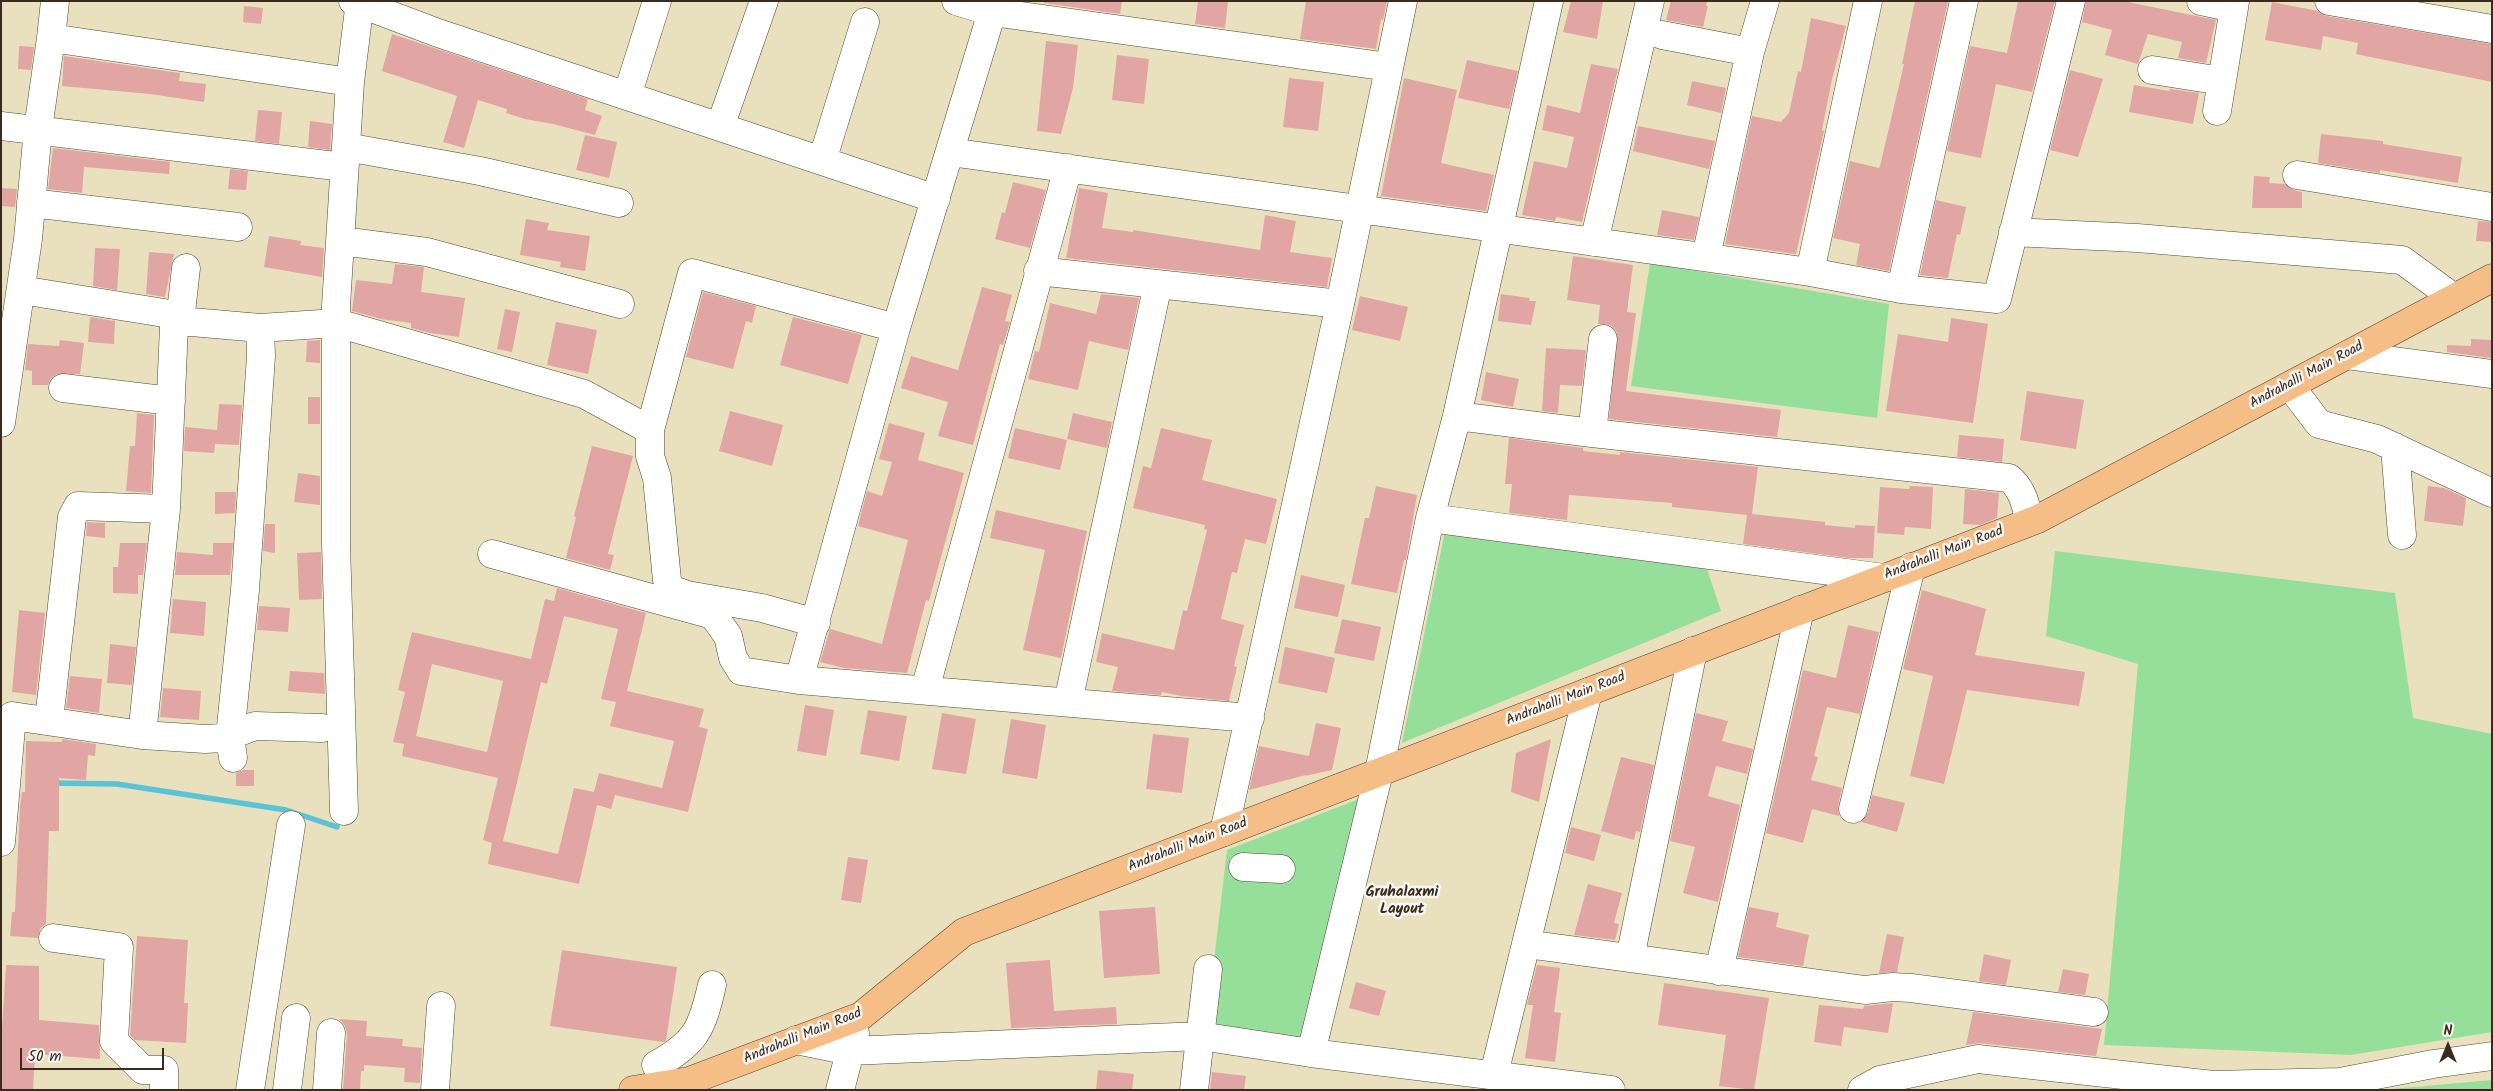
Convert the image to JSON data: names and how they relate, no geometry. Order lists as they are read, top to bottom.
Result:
{
  "streets": {
    "main road": ["Andrahalli Main Road"]
  },
  "districts": ["Gruhalaxmi Layout"],
  "scale_bar": "50 m",
  "north": "top"
}
